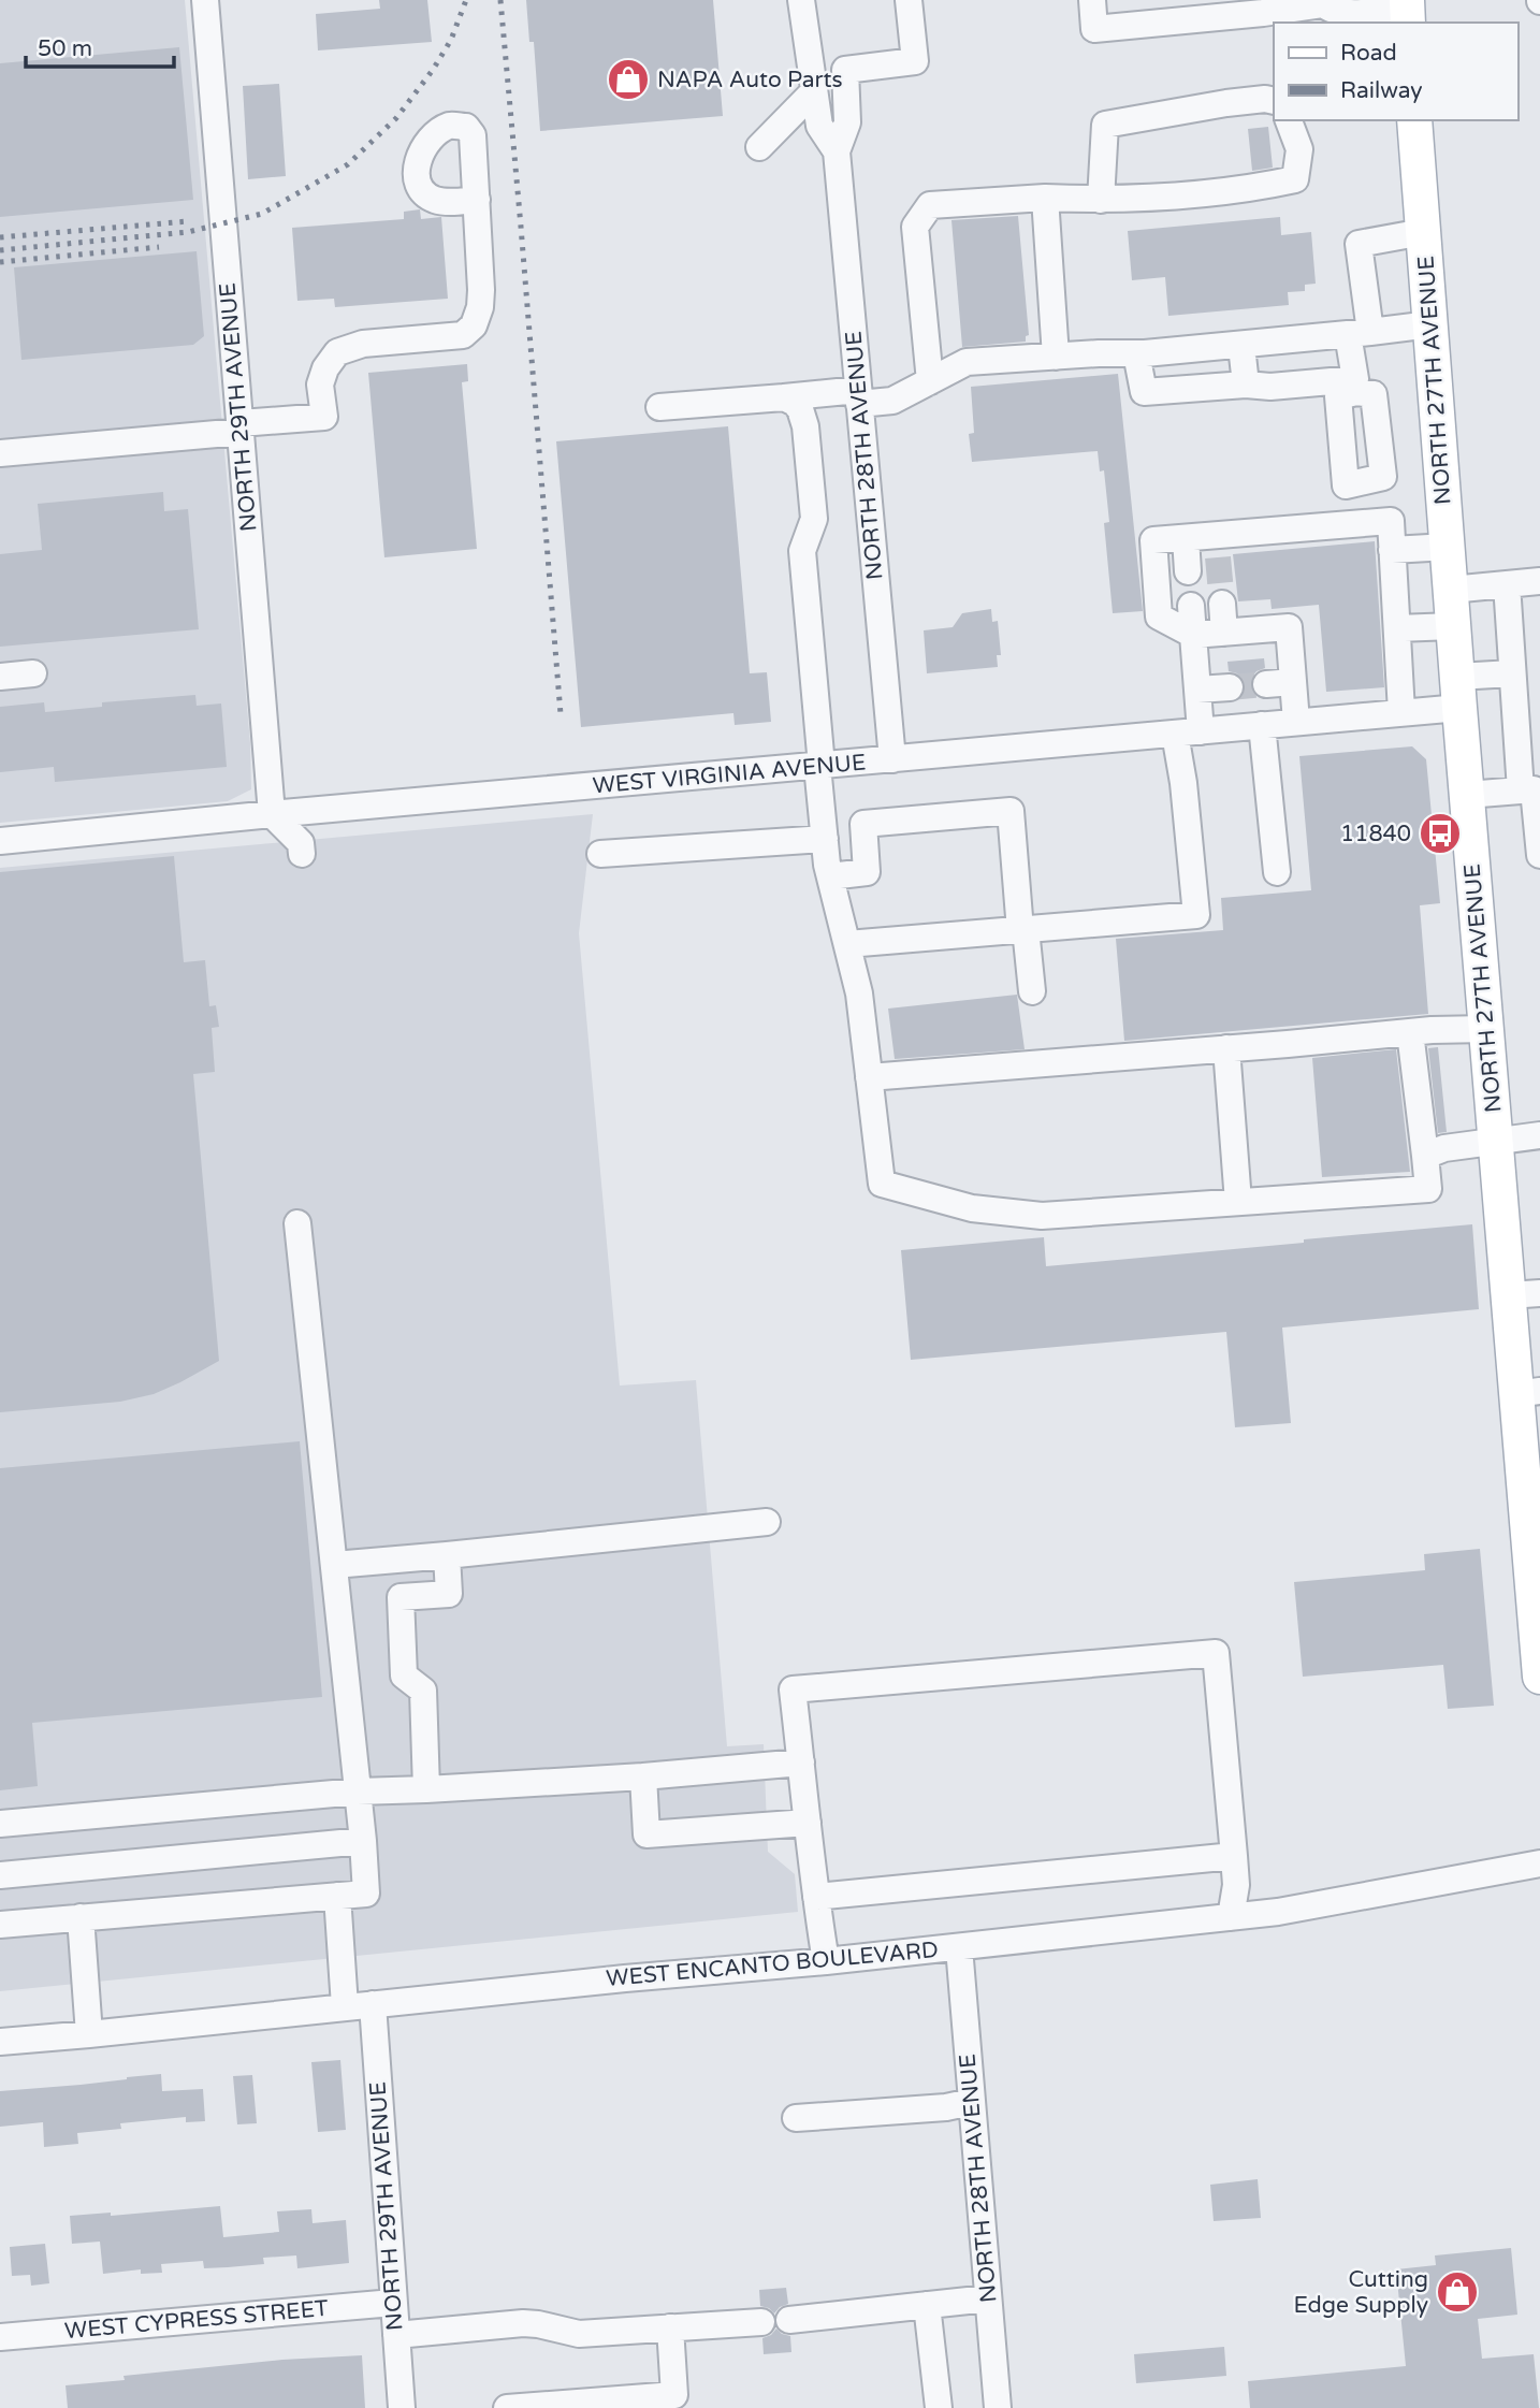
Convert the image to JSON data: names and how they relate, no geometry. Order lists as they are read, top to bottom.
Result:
{
  "streets": {
    "main road": ["NORTH 27TH AVENUE"],
    "street": [
      "NORTH 29TH AVENUE",
      "NORTH 28TH AVENUE",
      "WEST VIRGINIA AVENUE",
      "WEST ENCANTO BOULEVARD",
      "WEST CYPRESS STREET"
    ]
  },
  "crossings": [
    ["NORTH 27TH AVENUE", "WEST VIRGINIA AVENUE"],
    ["NORTH 29TH AVENUE", "WEST VIRGINIA AVENUE"],
    ["NORTH 29TH AVENUE", "WEST ENCANTO BOULEVARD"],
    ["NORTH 29TH AVENUE", "WEST CYPRESS STREET"],
    ["NORTH 28TH AVENUE", "WEST VIRGINIA AVENUE"],
    ["NORTH 28TH AVENUE", "WEST ENCANTO BOULEVARD"]
  ],
  "places": {
    "shop": ["NAPA Auto Parts", "Cutting Edge Supply"],
    "bus stop": ["11840"]
  },
  "legend": ["Road", "Railway"],
  "scale_bar": "50 m"
}
